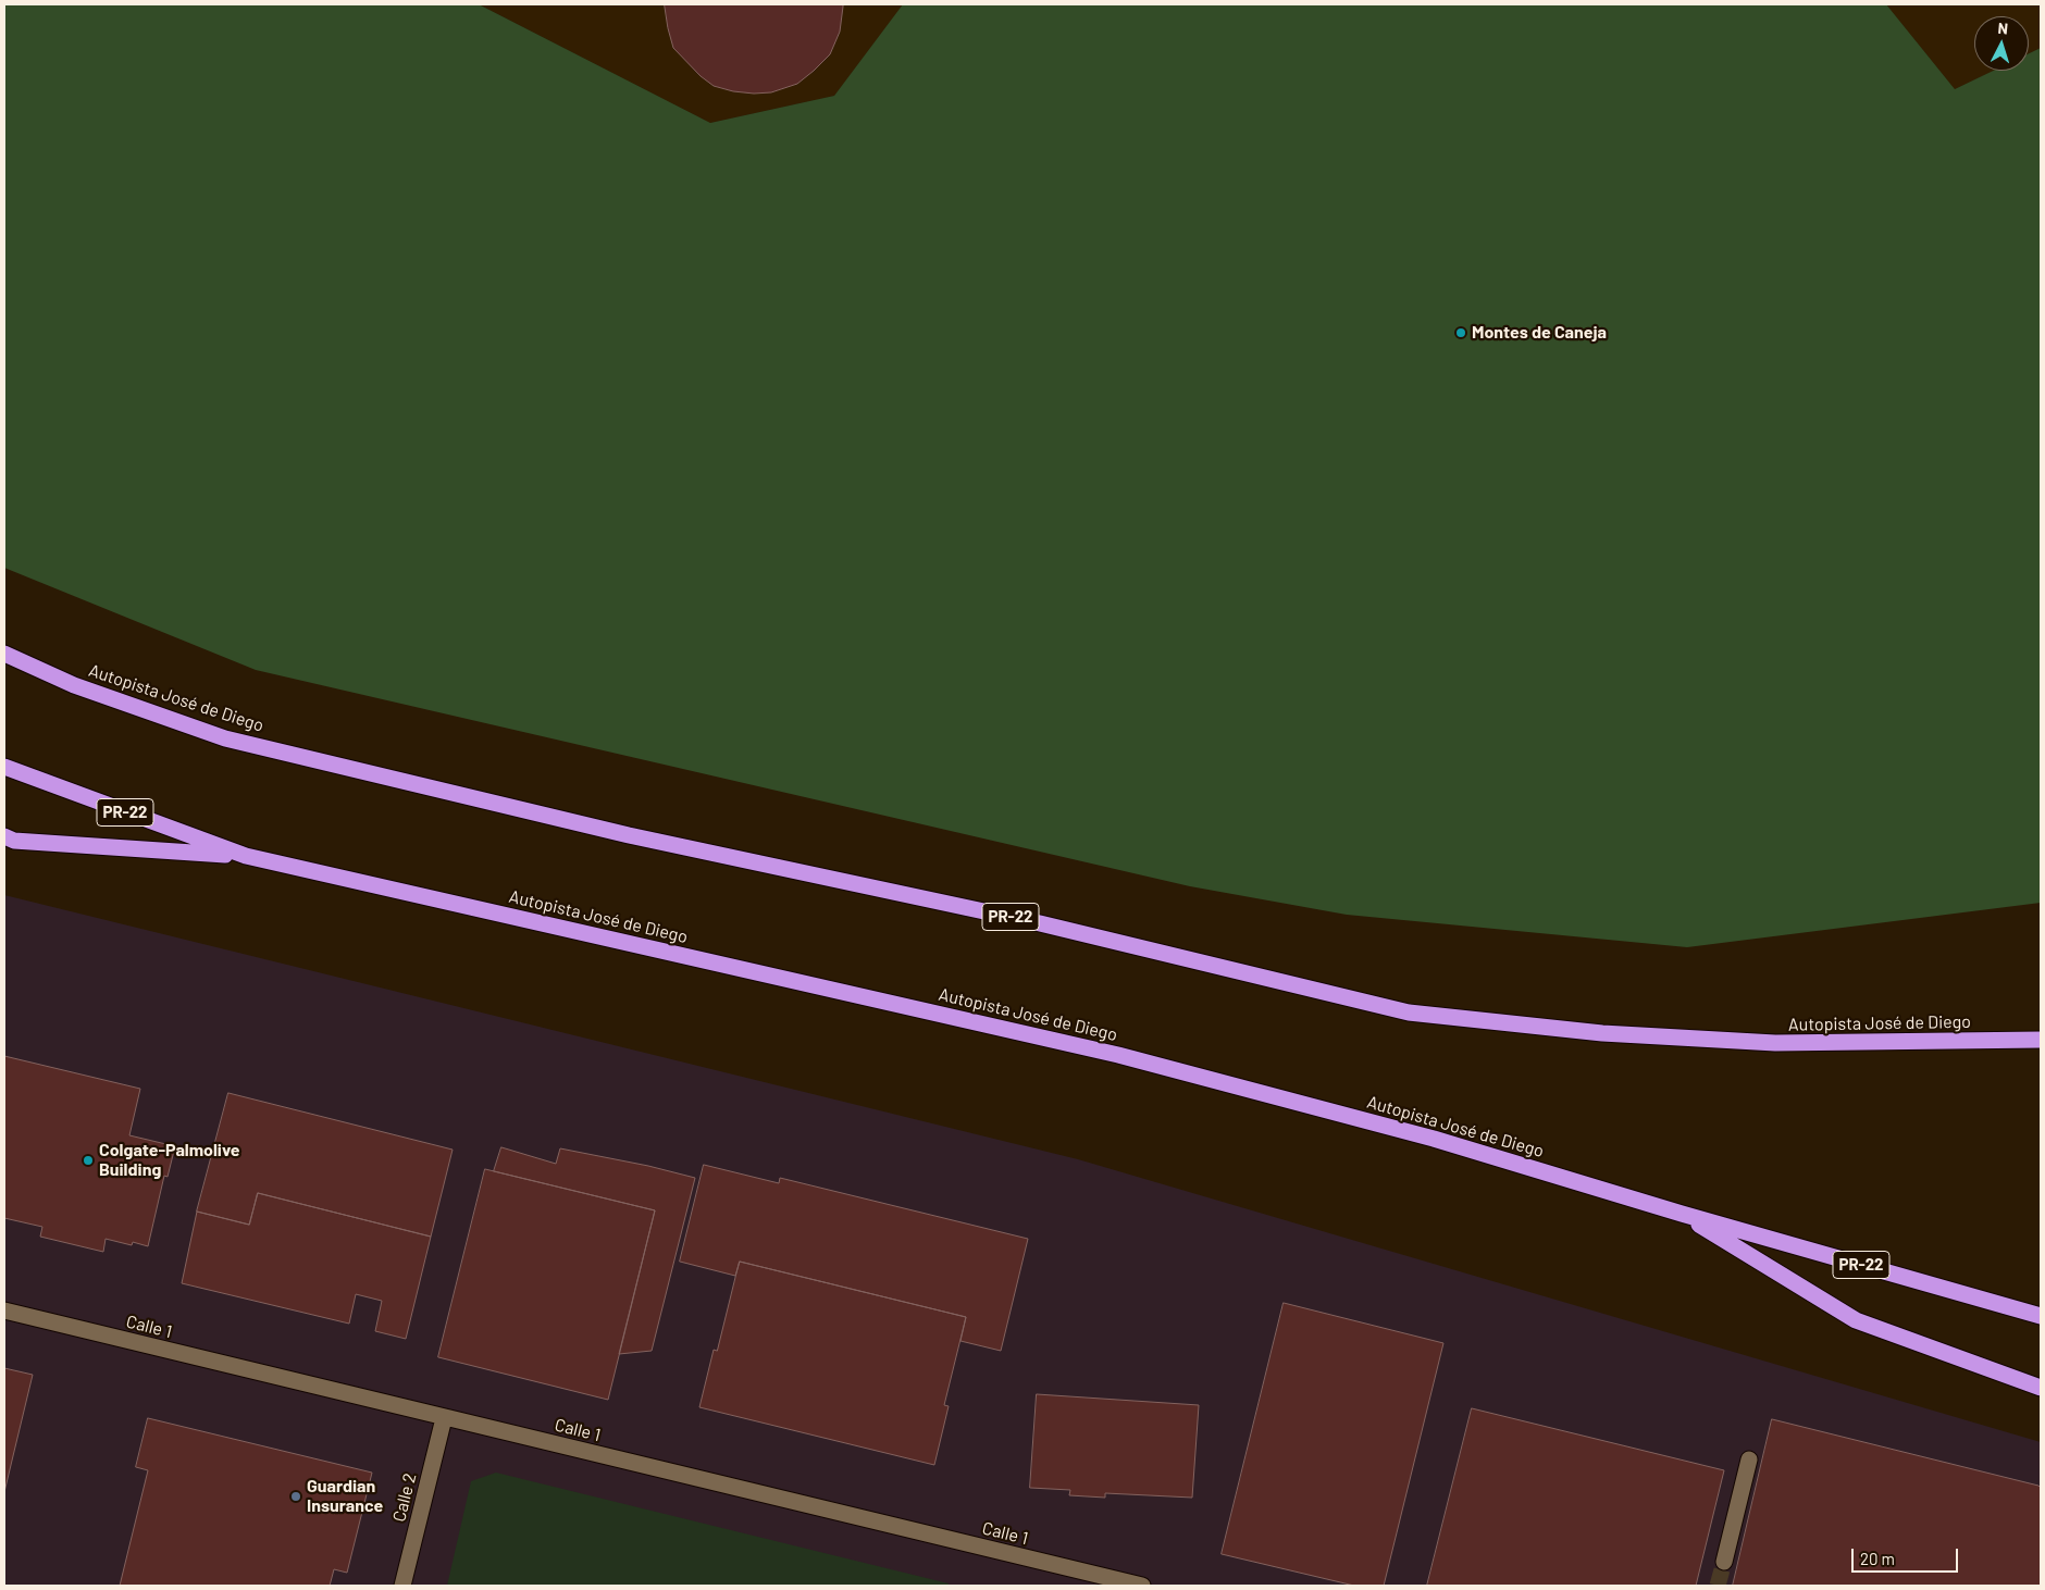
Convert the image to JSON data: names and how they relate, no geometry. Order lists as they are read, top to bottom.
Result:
{
  "streets": {
    "highway": ["Autopista José de Diego", "PR-22"],
    "street": ["Calle 1", "Calle 2"]
  },
  "crossings": [
    ["Calle 1", "Calle 2"]
  ],
  "places": ["Montes de Caneja", "Colgate-Palmolive Building", "Guardian Insurance"],
  "scale_bar": "20 m",
  "north": "top"
}
